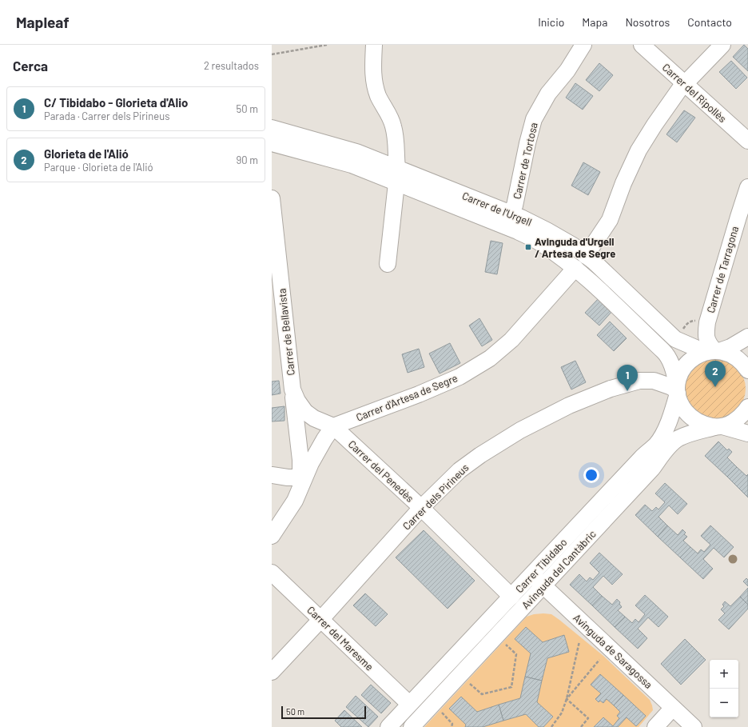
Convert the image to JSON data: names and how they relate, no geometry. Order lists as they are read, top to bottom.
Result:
{
  "streets": {
    "street": [
      "Carrer del Ripollès",
      "Carrer de Tortosa",
      "Carrer de l'Urgell",
      "Carrer de Tarragona",
      "Carrer de Bellavista",
      "Carrer d'Artesa de Segre",
      "Carrer del Penedès",
      "Carrer dels Pirineus",
      "Carrer Tibidabo",
      "Avinguda del Cantàbric",
      "Carrer del Maresme",
      "Avinguda de Saragossa"
    ]
  },
  "crossings": [
    ["Carrer de Tortosa", "Carrer de l'Urgell"],
    ["Carrer de l'Urgell", "Carrer de Tarragona"],
    ["Carrer de l'Urgell", "Carrer d'Artesa de Segre"],
    ["Carrer de l'Urgell", "Carrer dels Pirineus"],
    ["Carrer de l'Urgell", "Carrer Tibidabo"],
    ["Carrer de l'Urgell", "Avinguda del Cantàbric"],
    ["Carrer de Tarragona", "Carrer Tibidabo"],
    ["Carrer de Bellavista", "Carrer d'Artesa de Segre"],
    ["Carrer de Bellavista", "Carrer del Penedès"],
    ["Carrer d'Artesa de Segre", "Carrer del Penedès"],
    ["Carrer del Penedès", "Carrer dels Pirineus"],
    ["Carrer del Penedès", "Carrer Tibidabo"],
    ["Carrer dels Pirineus", "Carrer Tibidabo"],
    ["Carrer dels Pirineus", "Carrer del Maresme"],
    ["Carrer Tibidabo", "Carrer del Maresme"],
    ["Carrer Tibidabo", "Avinguda de Saragossa"],
    ["Avinguda del Cantàbric", "Avinguda de Saragossa"]
  ],
  "places": {
    "transit": ["Avinguda d'Urgell / Artesa de Segre"]
  },
  "scale_bar": "50 m",
  "page": {
    "header": "Mapleaf",
    "nav": [
      "Inicio",
      "Mapa",
      "Nosotros",
      "Contacto"
    ],
    "heading": ["Cerca", "2 resultados"],
    "list": [
      {
        "mark": "1",
        "name": "C/ Tibidabo - Glorieta d'Alio",
        "note": "Parada · Carrer dels Pirineus",
        "value": "50 m"
      },
      {
        "mark": "2",
        "name": "Glorieta de l'Alió",
        "note": "Parque · Glorieta de l'Alió",
        "value": "90 m"
      }
    ],
    "pins": ["2", "1"],
    "map_buttons": ["+", "−"],
    "scale": "50 m"
  }
}
